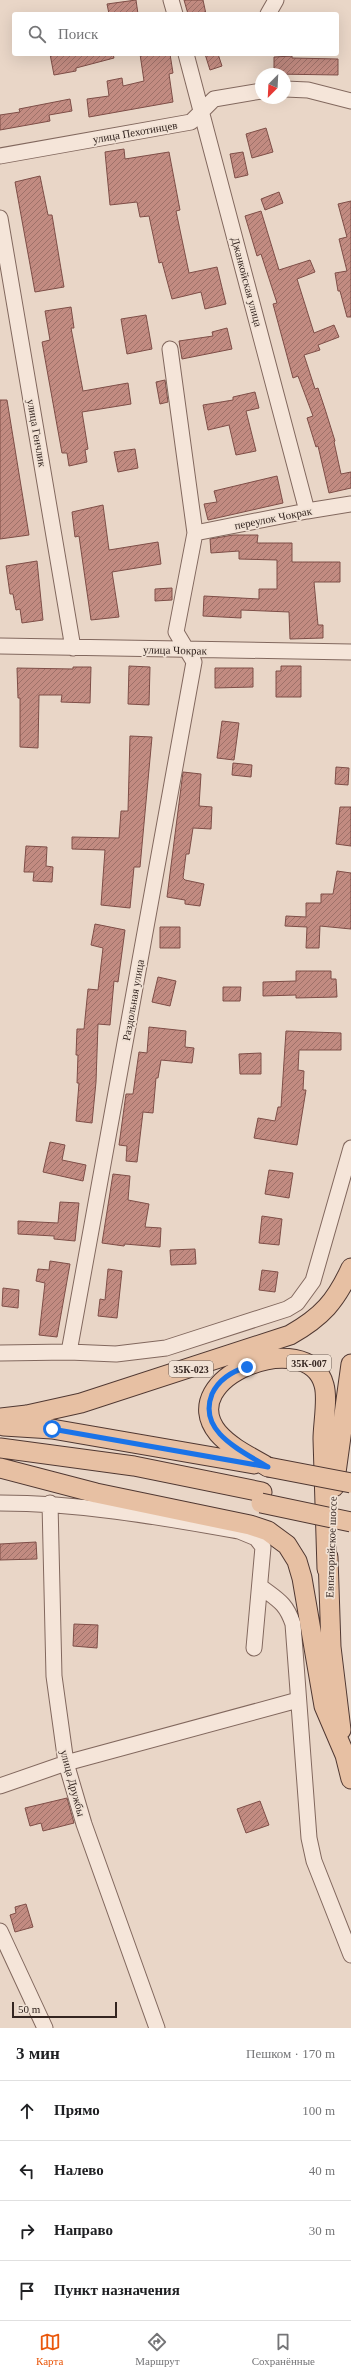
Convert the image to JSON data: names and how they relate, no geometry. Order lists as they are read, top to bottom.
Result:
{
  "streets": {
    "main road": ["35К-007", "35К-023", "Евпаторийское шоссе"],
    "street": [
      "улица Пехотинцев",
      "Джанкойская улица",
      "улица Генчлик",
      "переулок Чокрак",
      "улица Чокрак",
      "Раздольная улица",
      "улица Дружбы"
    ]
  },
  "crossings": [
    ["улица Пехотинцев", "Джанкойская улица"],
    ["Джанкойская улица", "переулок Чокрак"],
    ["улица Генчлик", "улица Чокрак"],
    ["переулок Чокрак", "Раздольная улица"],
    ["улица Чокрак", "Раздольная улица"],
    ["35К-007", "Евпаторийское шоссе"]
  ],
  "scale_bar": "50 m",
  "north": "bottom left",
  "page": {
    "search": "Поиск",
    "scale": "50 m",
    "heading": ["3 мин", "Пешком · 170 m"],
    "list": [
      ["Прямо", "100 m"],
      ["Налево", "40 m"],
      ["Направо", "30 m"],
      "Пункт назначения"
    ],
    "nav": ["Карта", "Маршрут", "Сохранённые"]
  }
}
